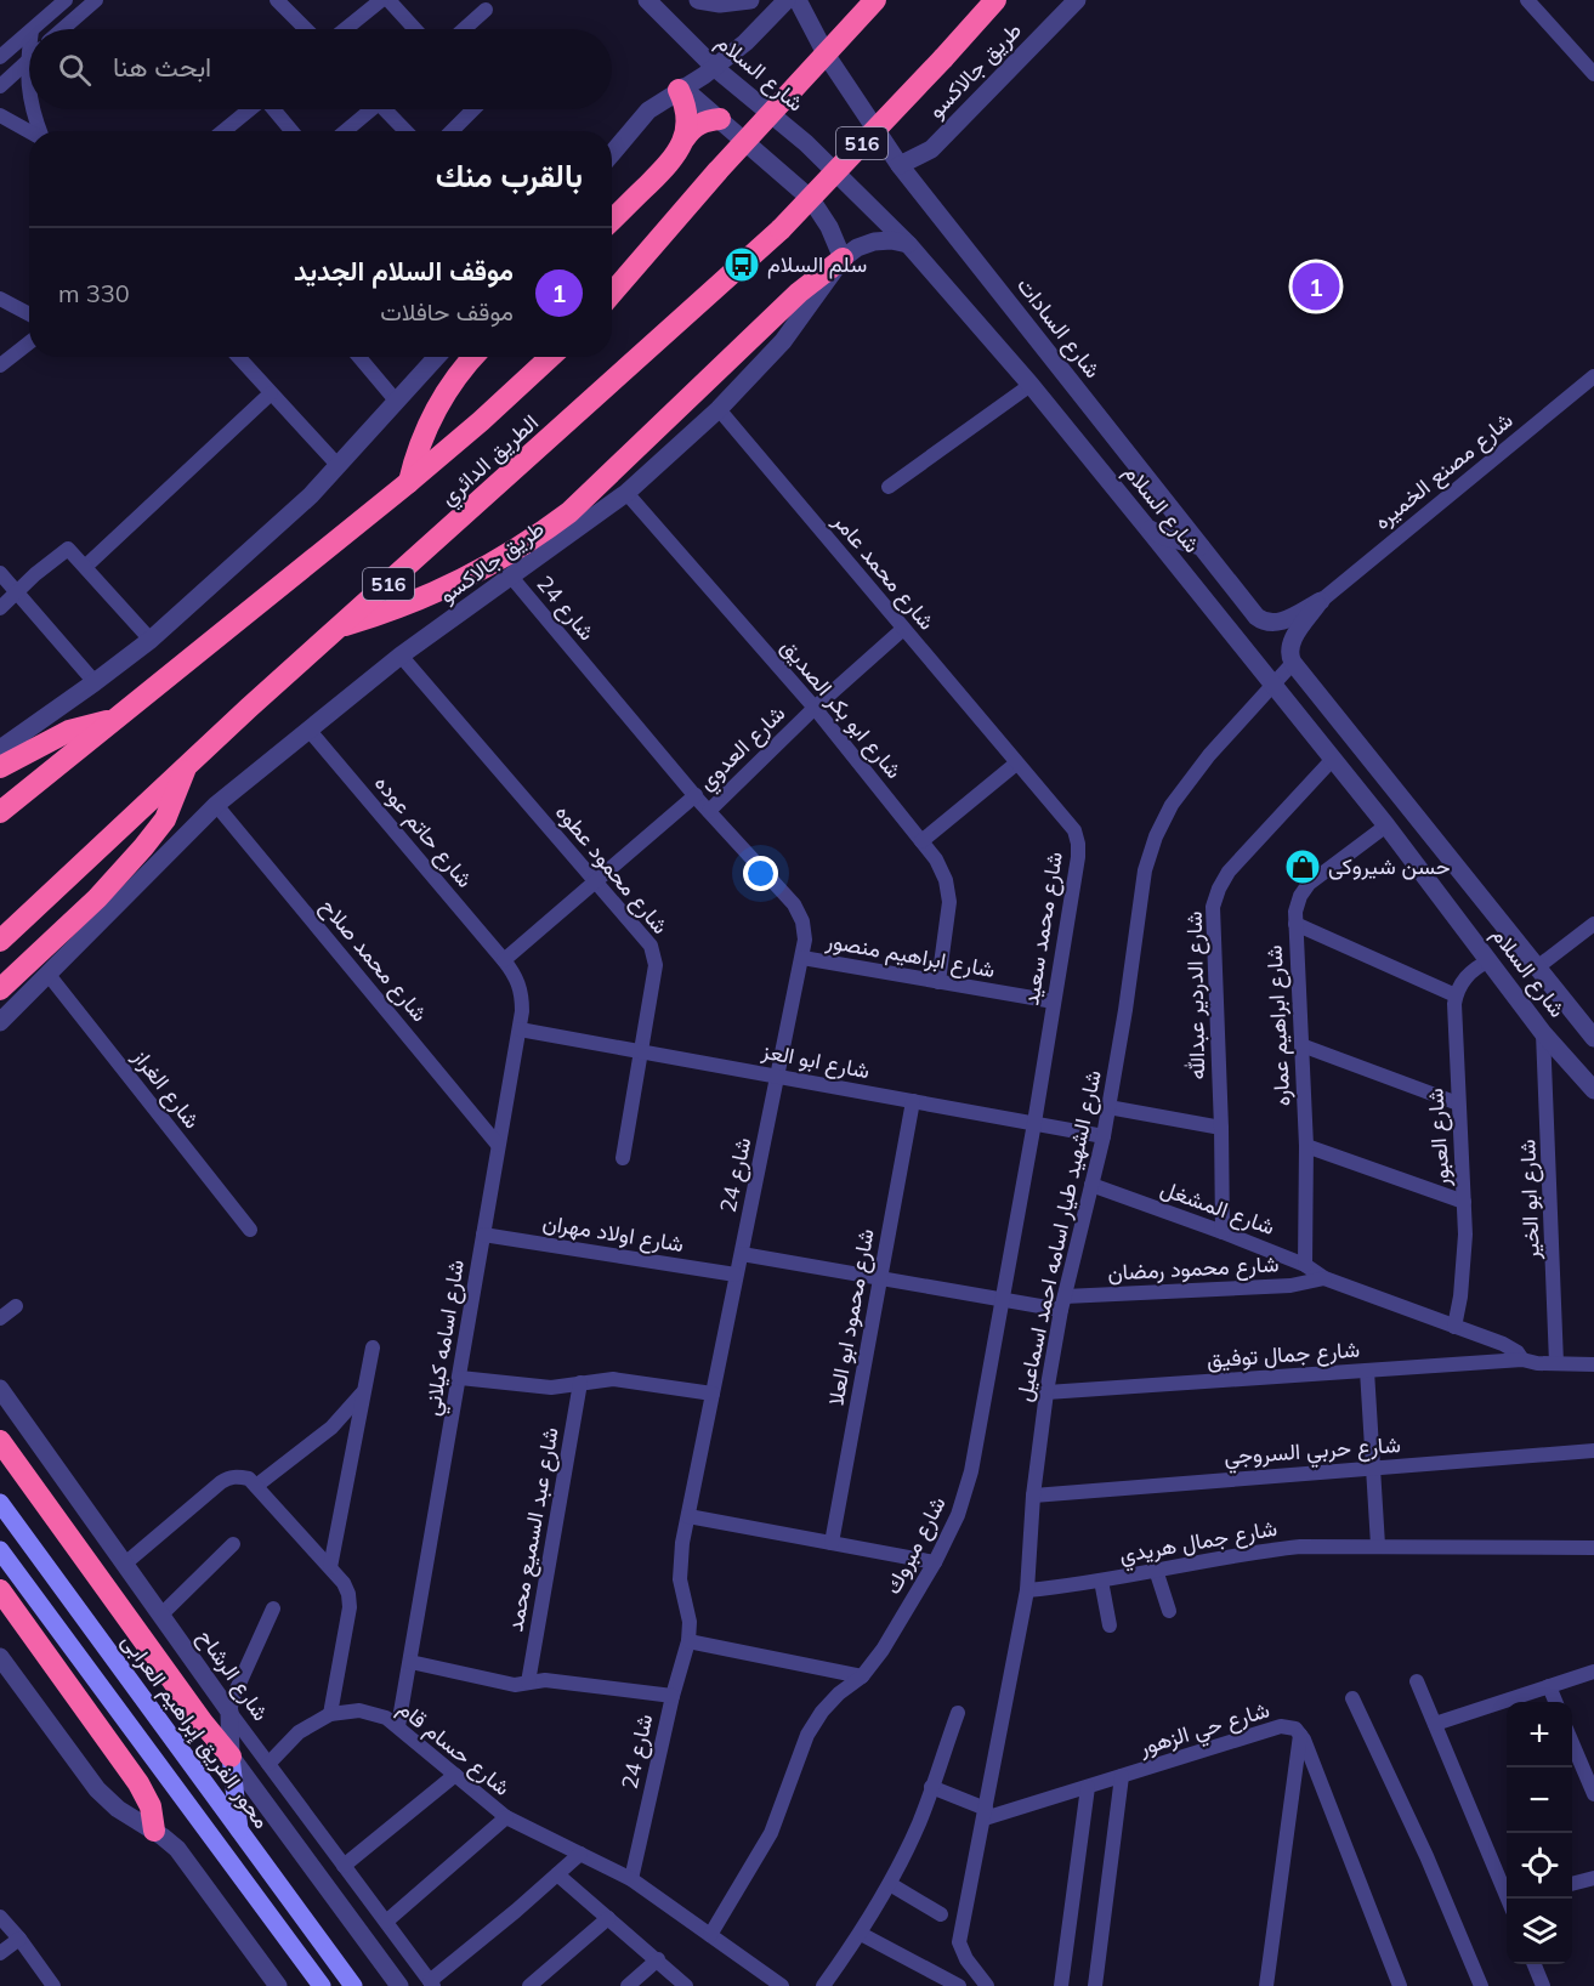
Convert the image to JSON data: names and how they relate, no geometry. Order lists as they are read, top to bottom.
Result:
{
  "streets": {
    "highway": ["516", "الطريق الدائري"],
    "main road": ["محور الفريق إبراهيم العرابى"],
    "street": [
      "طريق جالاكسو",
      "شارع السلام",
      "شارع السادات",
      "شارع مصنع الخميره",
      "شارع محمد عامر",
      "شارع 24",
      "شارع ابو بكر الصديق",
      "شارع العدوي",
      "شارع حاتم عوده",
      "شارع محمود عطوه",
      "شارع محمد سعيد",
      "شارع ابراهيم منصور",
      "شارع محمد صلاح",
      "شارع الدردير عبدالله",
      "شارع ابراهيم عماره",
      "شارع ابو العز",
      "شارع الغراز",
      "شارع العبور",
      "شارع ابو الخير",
      "شارع المشغل",
      "شارع اولاد مهران",
      "شارع الشهيد طيار اسامه احمد اسماعيل",
      "شارع محمود رمضان",
      "شارع محمود ابو العلا",
      "شارع اسامه كيلاني",
      "شارع جمال توفيق",
      "شارع حربي السروجي",
      "شارع عبد السميع محمد",
      "شارع جمال هريدي",
      "شارع مبروك",
      "شارع الرشاح",
      "شارع حي الزهور",
      "شارع حسام قام"
    ]
  },
  "crossings": [
    ["طريق جالاكسو", "شارع السلام"],
    ["طريق جالاكسو", "شارع السادات"],
    ["طريق جالاكسو", "شارع محمد عامر"],
    ["طريق جالاكسو", "شارع 24"],
    ["طريق جالاكسو", "شارع ابو بكر الصديق"],
    ["طريق جالاكسو", "شارع حاتم عوده"],
    ["طريق جالاكسو", "شارع محمود عطوه"],
    ["طريق جالاكسو", "شارع محمد صلاح"],
    ["طريق جالاكسو", "شارع الغراز"],
    ["شارع السلام", "شارع الدردير عبدالله"],
    ["شارع السلام", "شارع ابراهيم عماره"],
    ["شارع السلام", "شارع ابو الخير"],
    ["شارع السلام", "شارع الشهيد طيار اسامه احمد اسماعيل"],
    ["شارع السادات", "شارع مصنع الخميره"],
    ["شارع محمد عامر", "شارع العدوي"],
    ["شارع محمد عامر", "شارع محمد سعيد"],
    ["شارع 24", "شارع العدوي"],
    ["شارع 24", "شارع ابراهيم منصور"],
    ["شارع 24", "شارع ابو العز"],
    ["شارع 24", "شارع اولاد مهران"],
    ["شارع 24", "شارع محمود رمضان"],
    ["شارع 24", "شارع حسام قام"],
    ["شارع ابو بكر الصديق", "شارع العدوي"],
    ["شارع ابو بكر الصديق", "شارع ابراهيم منصور"],
    ["شارع حاتم عوده", "شارع اسامه كيلاني"],
    ["شارع محمود عطوه", "شارع ابو العز"],
    ["شارع محمد سعيد", "شارع ابراهيم منصور"],
    ["شارع محمد سعيد", "شارع ابو العز"],
    ["شارع محمد سعيد", "شارع مبروك"],
    ["شارع محمد صلاح", "شارع اسامه كيلاني"],
    ["شارع الدردير عبدالله", "شارع المشغل"],
    ["شارع ابراهيم عماره", "شارع المشغل"],
    ["شارع ابو العز", "شارع الشهيد طيار اسامه احمد اسماعيل"],
    ["شارع ابو العز", "شارع محمود ابو العلا"],
    ["شارع ابو العز", "شارع اسامه كيلاني"],
    ["شارع ابو العز", "شارع مبروك"],
    ["شارع العبور", "شارع المشغل"],
    ["شارع المشغل", "شارع الشهيد طيار اسامه احمد اسماعيل"],
    ["شارع المشغل", "شارع محمود رمضان"],
    ["شارع المشغل", "شارع جمال توفيق"],
    ["شارع اولاد مهران", "شارع اسامه كيلاني"],
    ["شارع الشهيد طيار اسامه احمد اسماعيل", "شارع محمود رمضان"],
    ["شارع الشهيد طيار اسامه احمد اسماعيل", "شارع جمال توفيق"],
    ["شارع الشهيد طيار اسامه احمد اسماعيل", "شارع حربي السروجي"],
    ["شارع الشهيد طيار اسامه احمد اسماعيل", "شارع جمال هريدي"],
    ["شارع الشهيد طيار اسامه احمد اسماعيل", "شارع حي الزهور"],
    ["شارع محمود رمضان", "شارع محمود ابو العلا"],
    ["شارع محمود رمضان", "شارع مبروك"],
    ["شارع اسامه كيلاني", "شارع حسام قام"],
    ["شارع مبروك", "شارع حسام قام"],
    ["شارع الرشاح", "شارع حسام قام"]
  ],
  "places": {
    "bus stop": ["سلم السلام"],
    "shop": ["حسن شيروكى"]
  },
  "page": {
    "search": "ابحث هنا",
    "heading": "بالقرب منك",
    "list": [
      {
        "mark": "1",
        "name": "موقف السلام الجديد",
        "note": "موقف حافلات",
        "value": "330 m"
      }
    ],
    "pins": "1",
    "map_buttons": ["+", "−"]
  }
}
